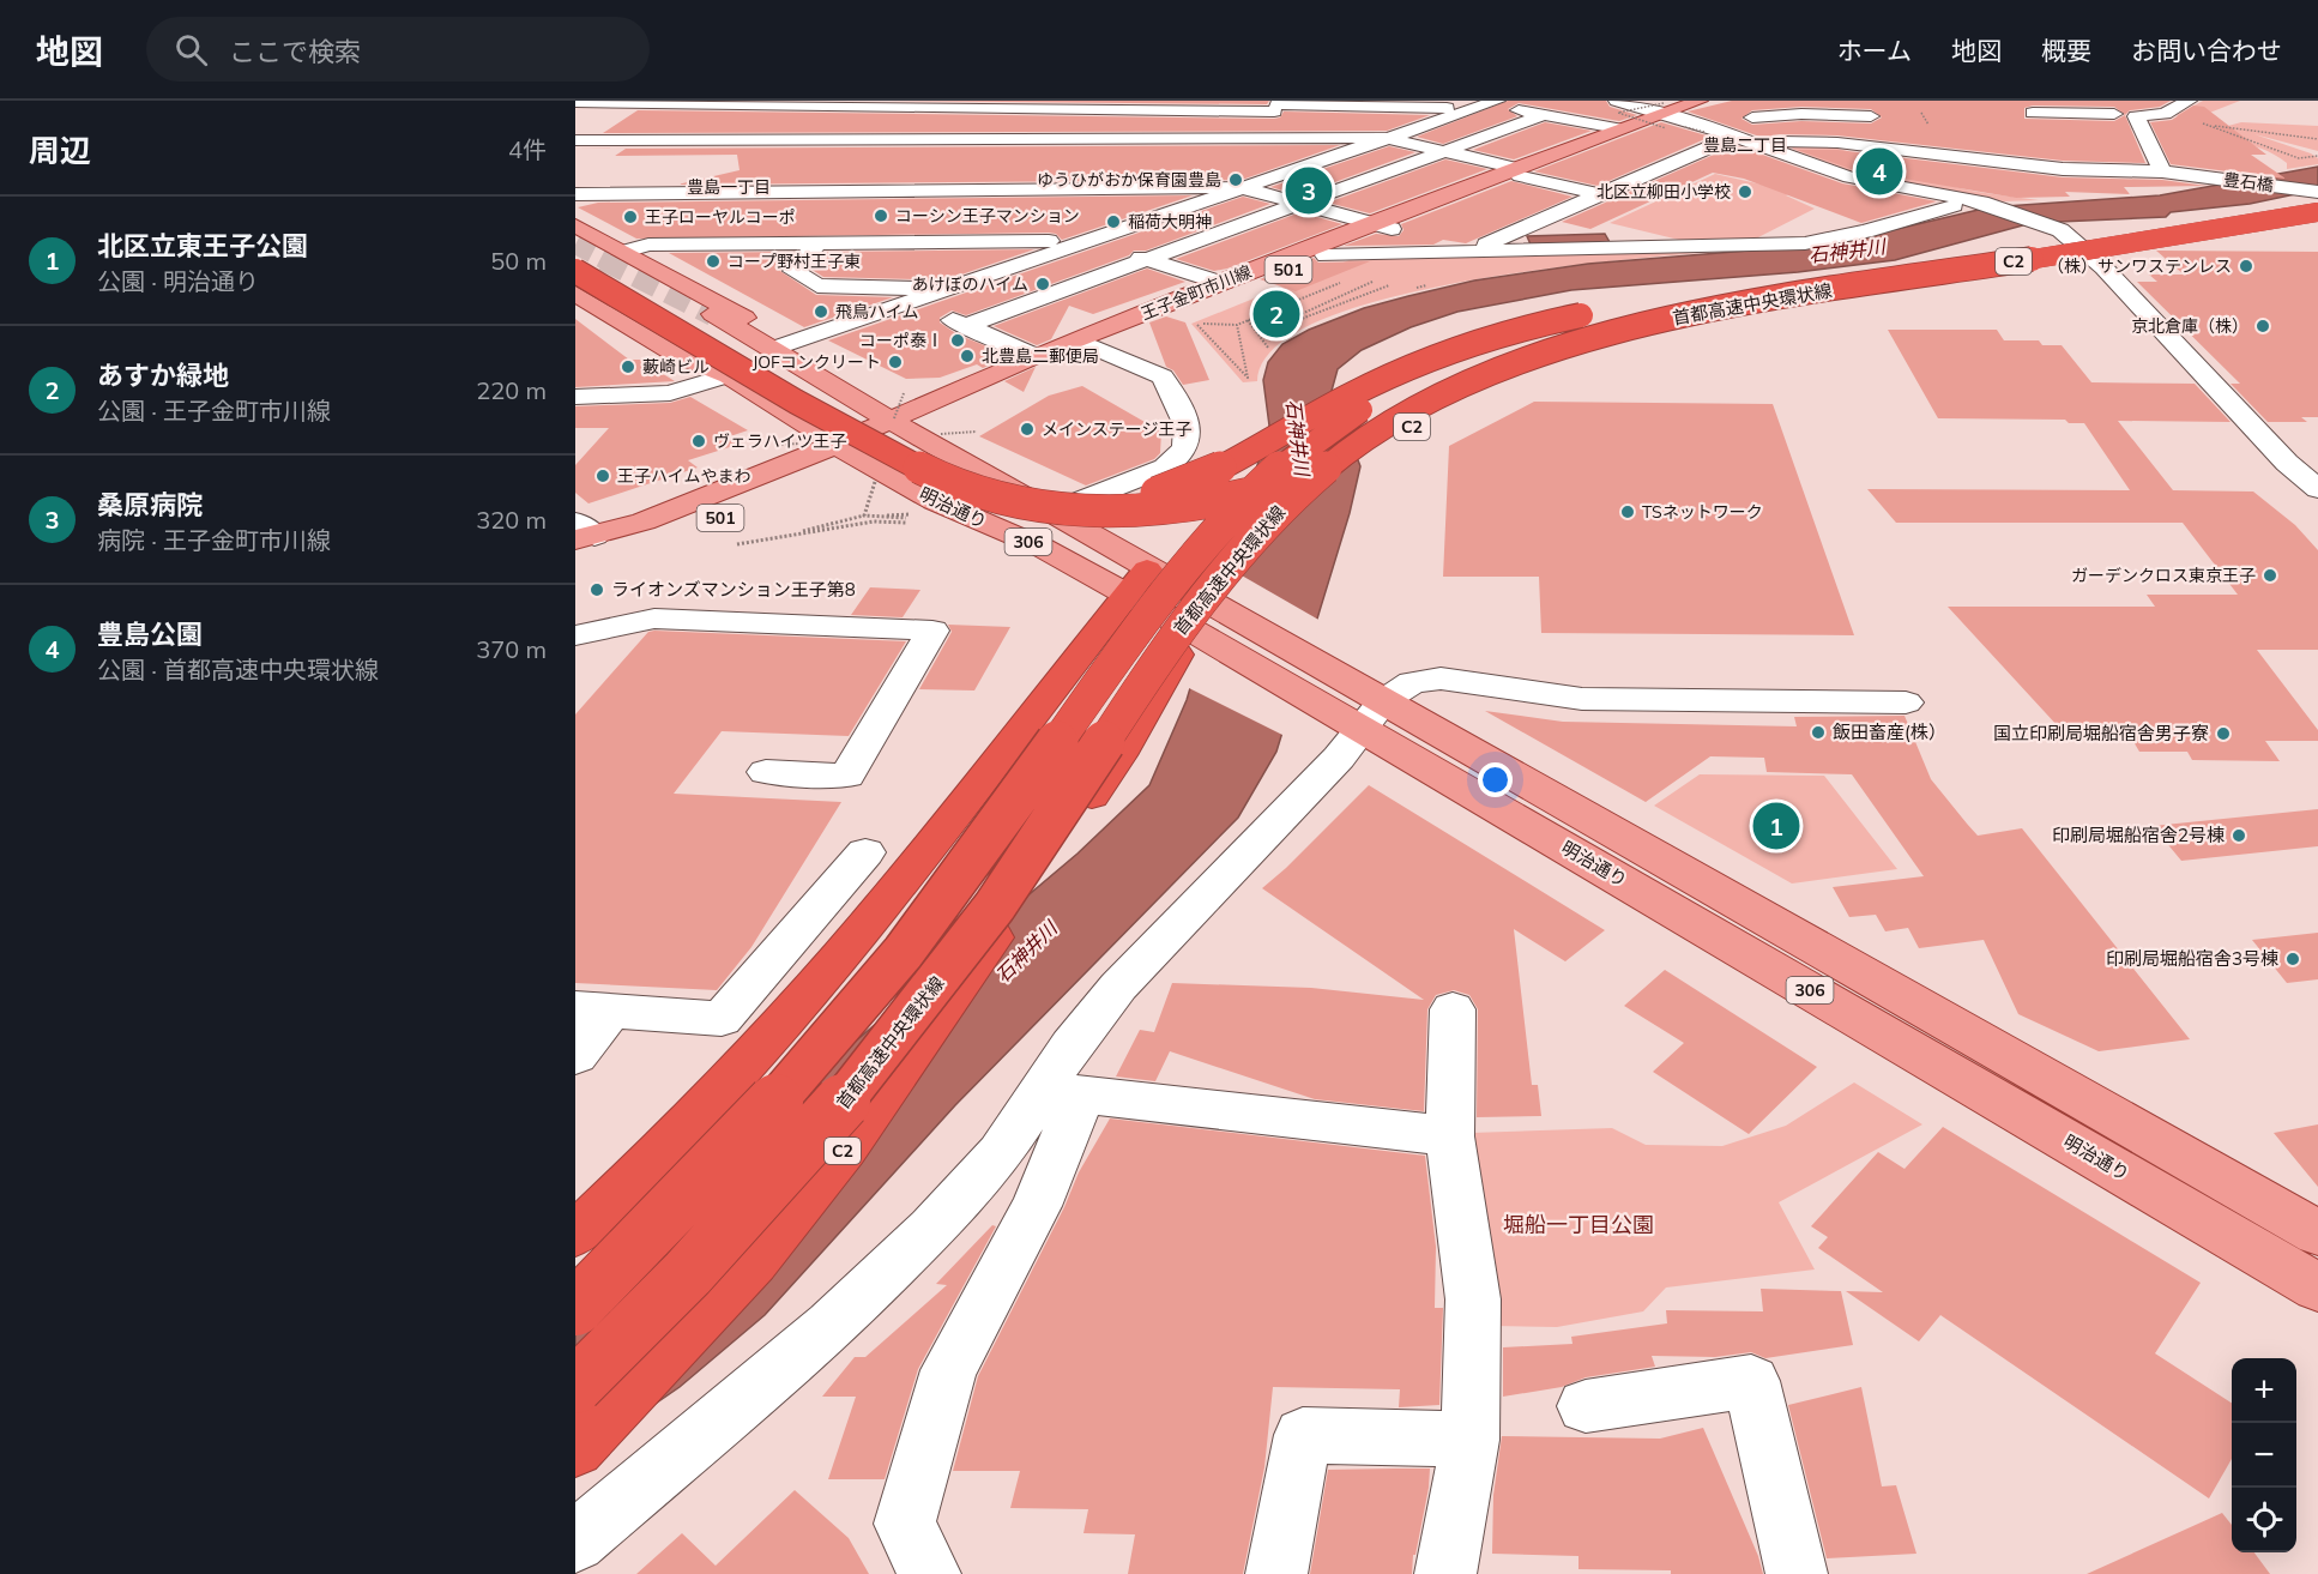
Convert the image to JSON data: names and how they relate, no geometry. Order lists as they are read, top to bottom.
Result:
{
  "streets": {
    "highway": ["C2", "首都高速中央環状線"],
    "main road": [
      "501",
      "王子金町市川線",
      "明治通り",
      "306"
    ],
    "street": ["豊石橋"]
  },
  "crossings": [
    ["C2", "首都高速中央環状線"],
    ["C2", "明治通り"],
    ["501", "王子金町市川線"],
    ["501", "明治通り"],
    ["501", "306"],
    ["王子金町市川線", "明治通り"],
    ["王子金町市川線", "306"],
    ["明治通り", "306"]
  ],
  "districts": ["豊島二丁目", "豊島一丁目"],
  "water": ["石神井川"],
  "parks": ["堀船一丁目公園"],
  "places": [
    "ゆうひがおか保育園豊島",
    "北区立柳田小学校",
    "コーシン王子マンション",
    "王子ローヤルコーポ",
    "稲荷大明神",
    "コープ野村王子東",
    "（株）サンワステンレス",
    "あけぼのハイム",
    "飛鳥ハイム",
    "京北倉庫（株）",
    "コーポ泰Ⅰ",
    "北豊島二郵便局",
    "JOFコンクリート",
    "藪崎ビル",
    "メインステージ王子",
    "ヴェラハイツ王子",
    "王子ハイムやまわ",
    "TSネットワーク",
    "ガーデンクロス東京王子",
    "ライオンズマンション王子第8",
    "飯田畜産(株）",
    "国立印刷局堀船宿舎男子寮",
    "印刷局堀船宿舎2号棟",
    "印刷局堀船宿舎3号棟"
  ],
  "page": {
    "header": "地図",
    "search": "ここで検索",
    "nav": [
      "ホーム",
      "地図",
      "概要",
      "お問い合わせ"
    ],
    "heading": ["周辺", "4件"],
    "pins": [
      "4",
      "3",
      "2",
      "1"
    ],
    "list": [
      {
        "mark": "1",
        "name": "北区立東王子公園",
        "note": "公園 · 明治通り",
        "value": "50 m"
      },
      {
        "mark": "2",
        "name": "あすか緑地",
        "note": "公園 · 王子金町市川線",
        "value": "220 m"
      },
      {
        "mark": "3",
        "name": "桑原病院",
        "note": "病院 · 王子金町市川線",
        "value": "320 m"
      },
      {
        "mark": "4",
        "name": "豊島公園",
        "note": "公園 · 首都高速中央環状線",
        "value": "370 m"
      }
    ],
    "map_buttons": ["+", "−"]
  }
}
